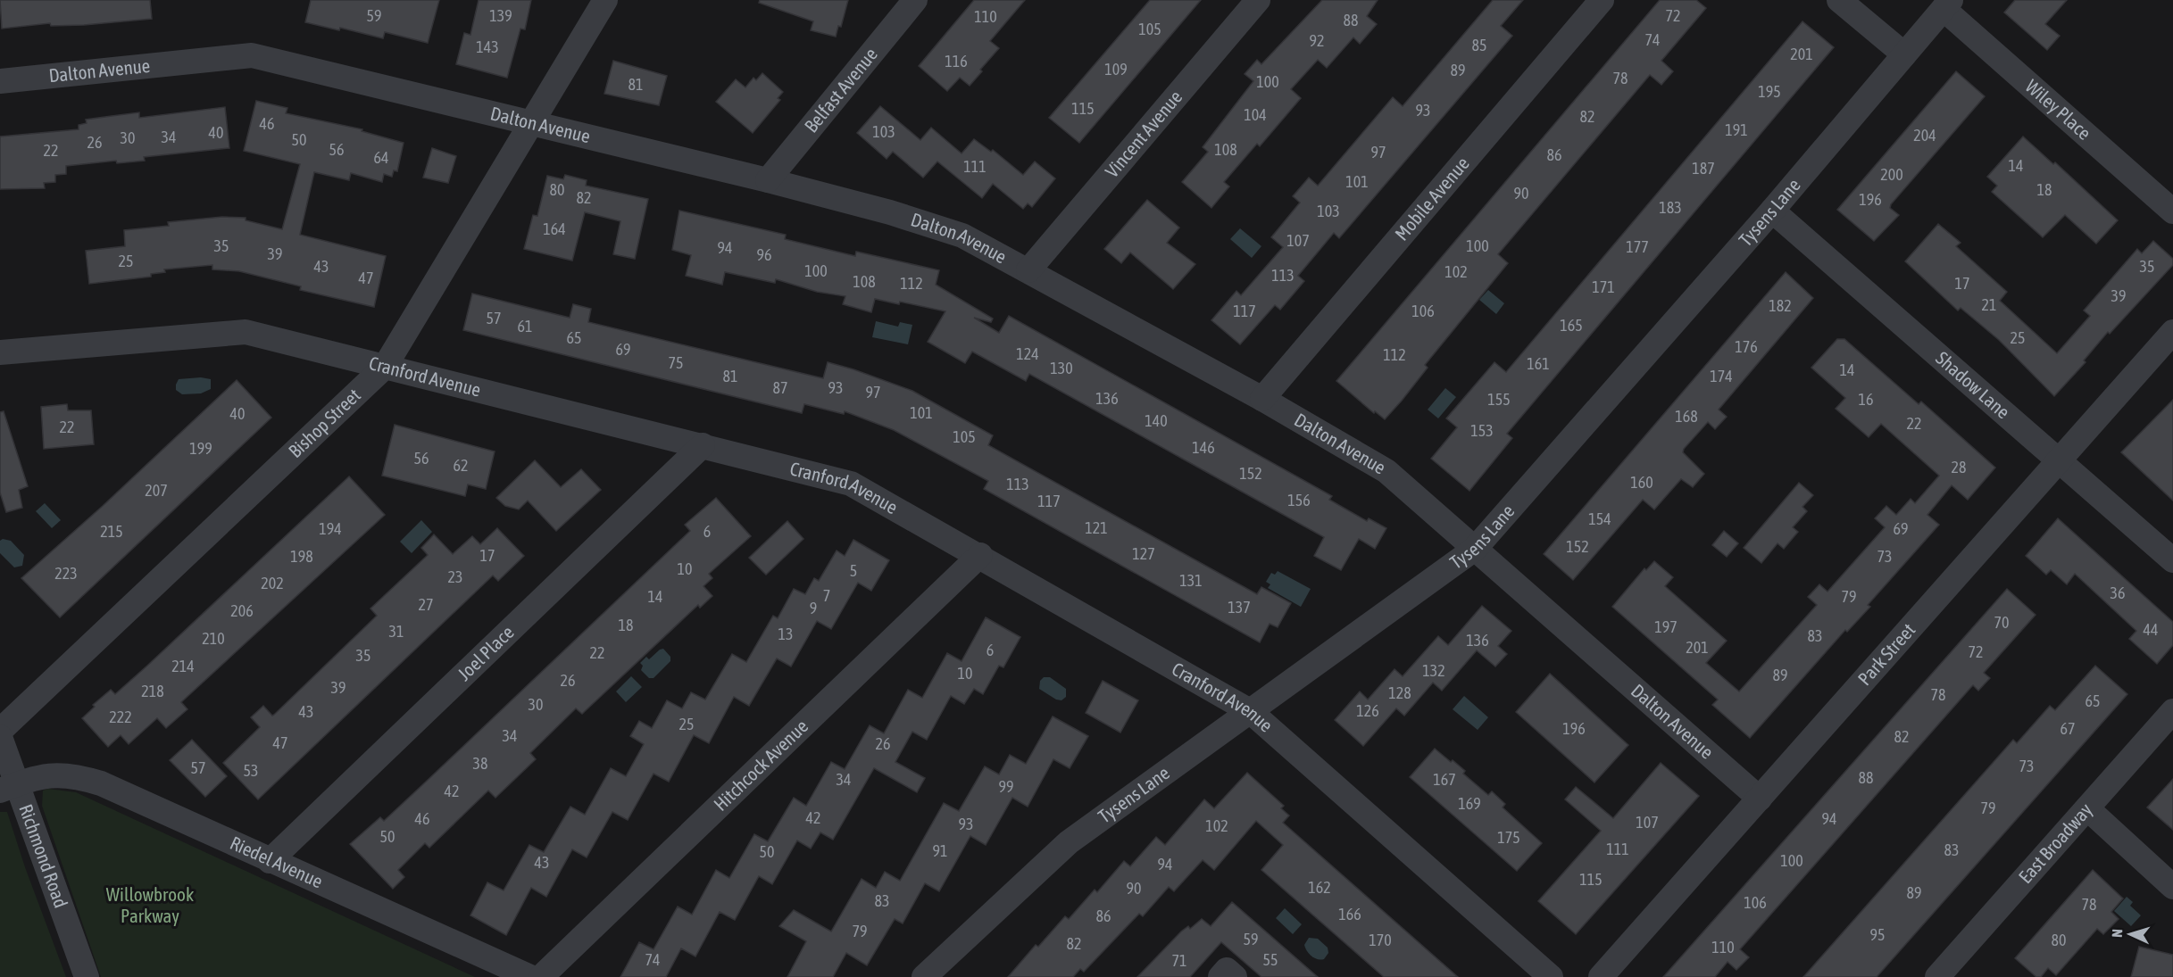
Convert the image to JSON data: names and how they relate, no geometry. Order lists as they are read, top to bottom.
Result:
{
  "streets": {
    "street": [
      "Dalton Avenue",
      "Belfast Avenue",
      "Wiley Place",
      "Vincent Avenue",
      "Mobile Avenue",
      "Tysens Lane",
      "Cranford Avenue",
      "Shadow Lane",
      "Bishop Street",
      "Joel Place",
      "Park Street",
      "Hitchcock Avenue",
      "East Broadway",
      "Richmond Road",
      "Riedel Avenue"
    ]
  },
  "crossings": [
    ["Dalton Avenue", "Belfast Avenue"],
    ["Dalton Avenue", "Vincent Avenue"],
    ["Dalton Avenue", "Mobile Avenue"],
    ["Dalton Avenue", "Tysens Lane"],
    ["Dalton Avenue", "Bishop Street"],
    ["Dalton Avenue", "Park Street"],
    ["Wiley Place", "Tysens Lane"],
    ["Tysens Lane", "Cranford Avenue"],
    ["Tysens Lane", "Shadow Lane"],
    ["Cranford Avenue", "Bishop Street"],
    ["Cranford Avenue", "Joel Place"],
    ["Cranford Avenue", "Hitchcock Avenue"],
    ["Shadow Lane", "Park Street"],
    ["Joel Place", "Riedel Avenue"],
    ["Richmond Road", "Riedel Avenue"]
  ],
  "parks": ["Willowbrook Parkway"],
  "house_numbers": [
    "59",
    "139",
    "72",
    "110",
    "88",
    "105",
    "74",
    "92",
    "85",
    "143",
    "201",
    "116",
    "109",
    "89",
    "78",
    "100",
    "81",
    "195",
    "115",
    "93",
    "104",
    "82",
    "46",
    "191",
    "103",
    "40",
    "204",
    "34",
    "30",
    "50",
    "26",
    "56",
    "108",
    "22",
    "97",
    "86",
    "64",
    "14",
    "111",
    "187",
    "200",
    "101",
    "80",
    "18",
    "90",
    "82",
    "196",
    "183",
    "103",
    "164",
    "107",
    "35",
    "100",
    "177",
    "94",
    "39",
    "96",
    "25",
    "43",
    "35",
    "100",
    "102",
    "113",
    "47",
    "108",
    "112",
    "17",
    "171",
    "39",
    "21",
    "182",
    "117",
    "106",
    "57",
    "165",
    "61",
    "65",
    "25",
    "176",
    "69",
    "124",
    "112",
    "75",
    "161",
    "130",
    "14",
    "81",
    "174",
    "87",
    "93",
    "97",
    "136",
    "155",
    "16",
    "101",
    "40",
    "168",
    "140",
    "22",
    "22",
    "153",
    "105",
    "146",
    "199",
    "56",
    "62",
    "28",
    "152",
    "160",
    "113",
    "207",
    "156",
    "117",
    "154",
    "121",
    "194",
    "69",
    "215",
    "6",
    "152",
    "127",
    "17",
    "198",
    "73",
    "10",
    "5",
    "223",
    "23",
    "131",
    "202",
    "36",
    "7",
    "14",
    "79",
    "27",
    "137",
    "9",
    "206",
    "70",
    "18",
    "197",
    "44",
    "31",
    "13",
    "83",
    "210",
    "136",
    "201",
    "6",
    "72",
    "22",
    "35",
    "214",
    "132",
    "10",
    "89",
    "26",
    "39",
    "218",
    "128",
    "78",
    "65",
    "30",
    "126",
    "43",
    "222",
    "25",
    "196",
    "67",
    "34",
    "82",
    "47",
    "26",
    "38",
    "73",
    "57",
    "53",
    "88",
    "34",
    "167",
    "99",
    "42",
    "169",
    "79",
    "42",
    "46",
    "94",
    "107",
    "93",
    "102",
    "50",
    "175",
    "111",
    "83",
    "91",
    "50",
    "100",
    "43",
    "94",
    "115",
    "162",
    "90",
    "89",
    "83",
    "106",
    "78",
    "166",
    "86",
    "79",
    "95",
    "59",
    "170",
    "80",
    "82",
    "110",
    "74",
    "55",
    "71"
  ],
  "north": "left"
}
